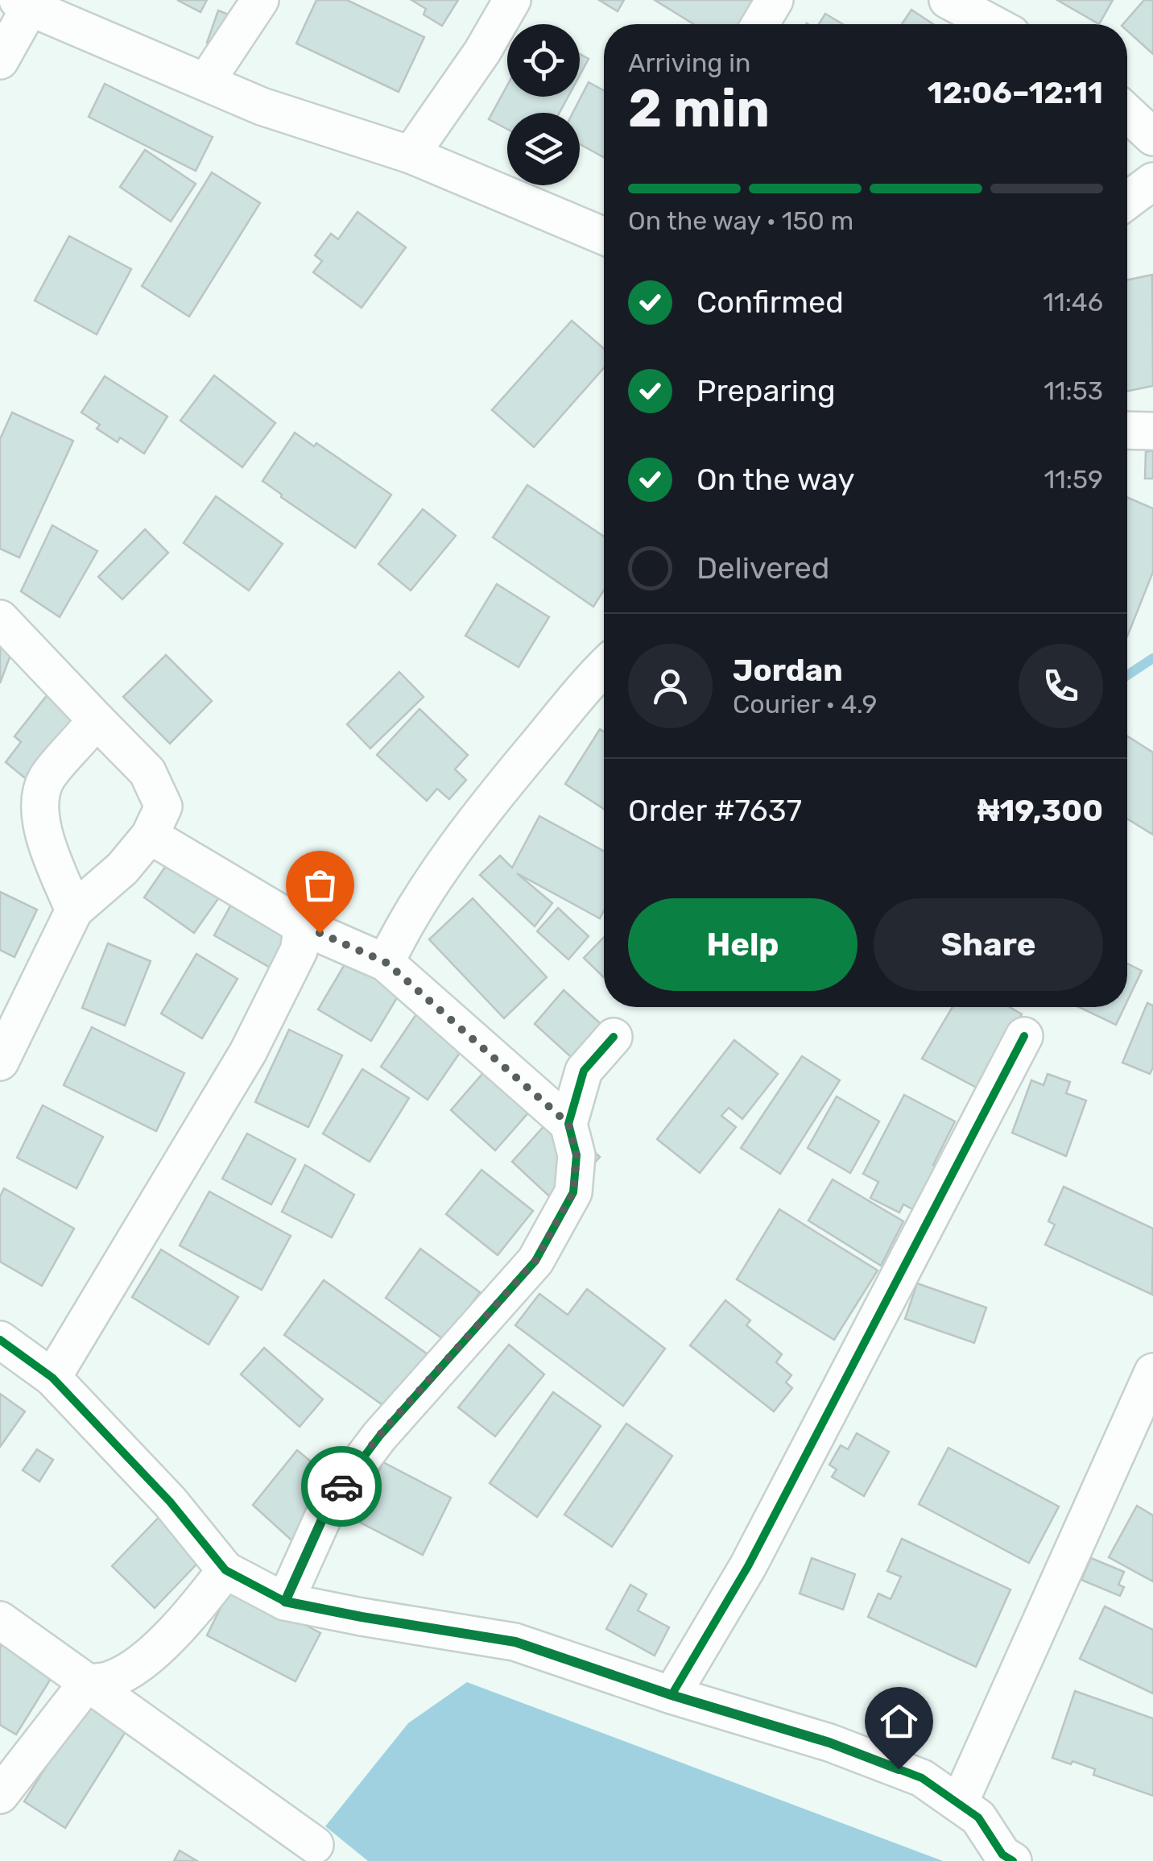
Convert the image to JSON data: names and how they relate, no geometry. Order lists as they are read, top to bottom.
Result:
{
  "page": {
    "heading": ["2 min", "Arriving in", "12:06–12:11"],
    "panel": [
      "Jordan",
      "Courier · 4.9",
      "Order #7637",
      "₦19,300"
    ],
    "bar": "On the way · 150 m",
    "list": [
      ["Confirmed", "11:46"],
      ["Preparing", "11:53"],
      ["On the way", "11:59"],
      "Delivered"
    ],
    "buttons": ["Help", "Share"]
  }
}
